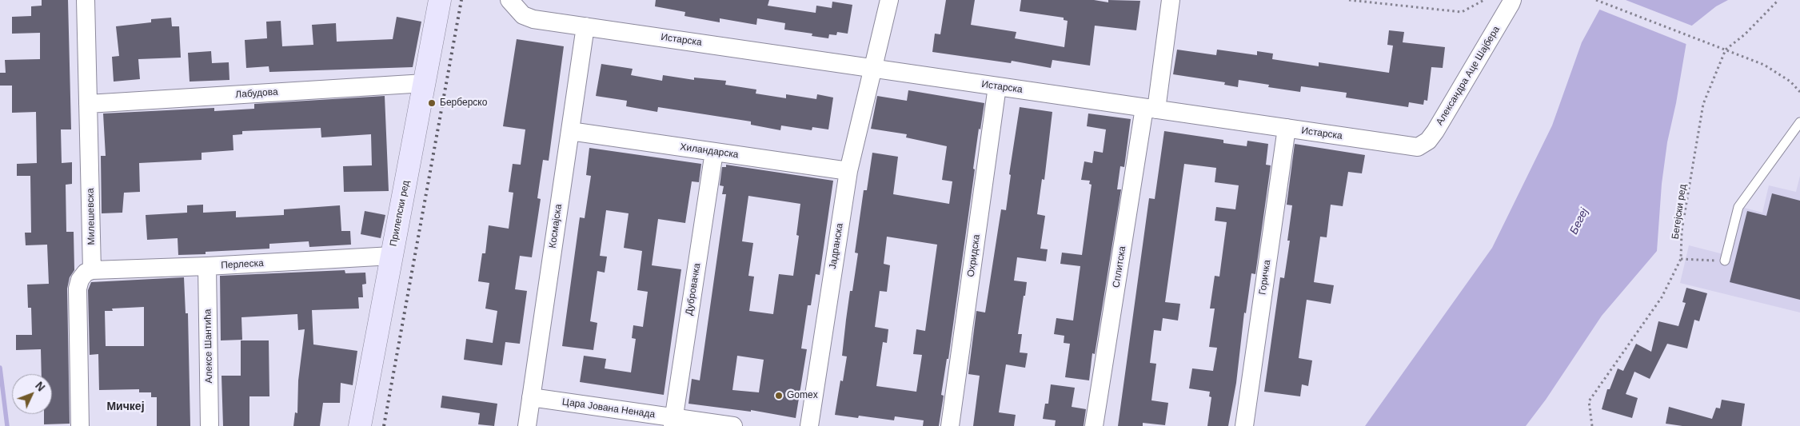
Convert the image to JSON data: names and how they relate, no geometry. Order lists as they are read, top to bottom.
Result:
{
  "streets": {
    "street": [
      "Истарска",
      "Александра Аце Шајбера",
      "Лабудова",
      "Хиландарска",
      "Прилепски ред",
      "Милешевска",
      "Космајска",
      "Јадранска",
      "Охридска",
      "Перлеска",
      "Сплитска",
      "Горичка",
      "Дубровачка",
      "Алексе Шантића",
      "Цара Јована Ненада"
    ],
    "path": ["Бегејски ред"]
  },
  "crossings": [
    ["Истарска", "Александра Аце Шајбера"],
    ["Истарска", "Космајска"],
    ["Истарска", "Јадранска"],
    ["Истарска", "Охридска"],
    ["Истарска", "Сплитска"],
    ["Истарска", "Горичка"],
    ["Лабудова", "Прилепски ред"],
    ["Лабудова", "Милешевска"],
    ["Хиландарска", "Космајска"],
    ["Хиландарска", "Јадранска"],
    ["Хиландарска", "Дубровачка"],
    ["Прилепски ред", "Перлеска"],
    ["Милешевска", "Перлеска"],
    ["Космајска", "Цара Јована Ненада"],
    ["Перлеска", "Алексе Шантића"],
    ["Дубровачка", "Цара Јована Ненада"]
  ],
  "districts": ["Мичкеј"],
  "water": ["Бегеј"],
  "places": ["Берберско", "Gomex"],
  "north": "top right"
}
